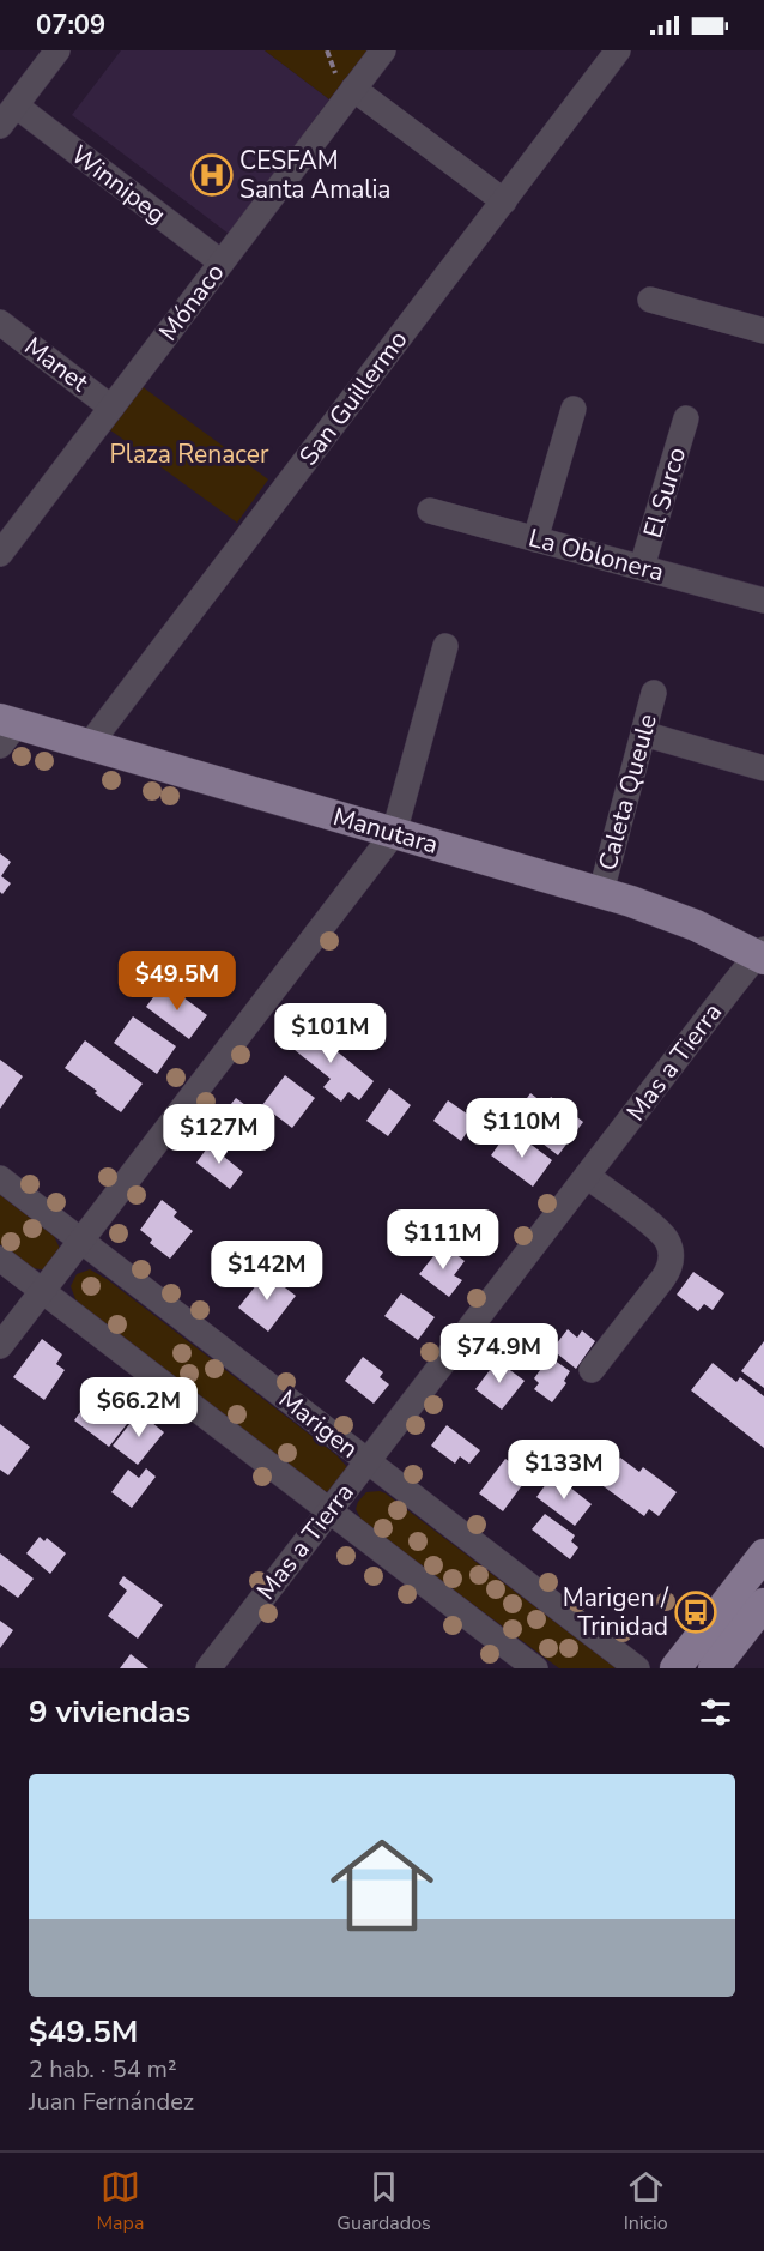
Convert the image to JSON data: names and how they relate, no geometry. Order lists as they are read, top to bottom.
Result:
{
  "streets": {
    "main road": ["Manutara"],
    "street": [
      "Winnipeg",
      "Mónaco",
      "Manet",
      "San Guillermo",
      "El Surco",
      "La Oblonera",
      "Caleta Queule",
      "Mas a Tierra",
      "Marigen"
    ]
  },
  "crossings": [
    ["Winnipeg", "Mónaco"],
    ["Mónaco", "Manet"],
    ["San Guillermo", "Manutara"],
    ["El Surco", "La Oblonera"],
    ["Caleta Queule", "Manutara"],
    ["Manutara", "Mas a Tierra"],
    ["Mas a Tierra", "Marigen"]
  ],
  "parks": ["Plaza Renacer"],
  "places": {
    "hospital": ["CESFAM Santa Amalia"],
    "bus stop": ["Marigen / Trinidad"]
  },
  "page": {
    "status": "07:09",
    "price": [
      "$49.5M",
      "$101M",
      "$110M",
      "$127M",
      "$111M",
      "$142M",
      "$74.9M",
      "$66.2M",
      "$133M"
    ],
    "heading": "9 viviendas",
    "list": [
      {
        "name": "$49.5M",
        "note": "2 hab. · 54 m² · Juan Fernández"
      }
    ],
    "tabs": ["Mapa", "Guardados", "Inicio"]
  }
}
